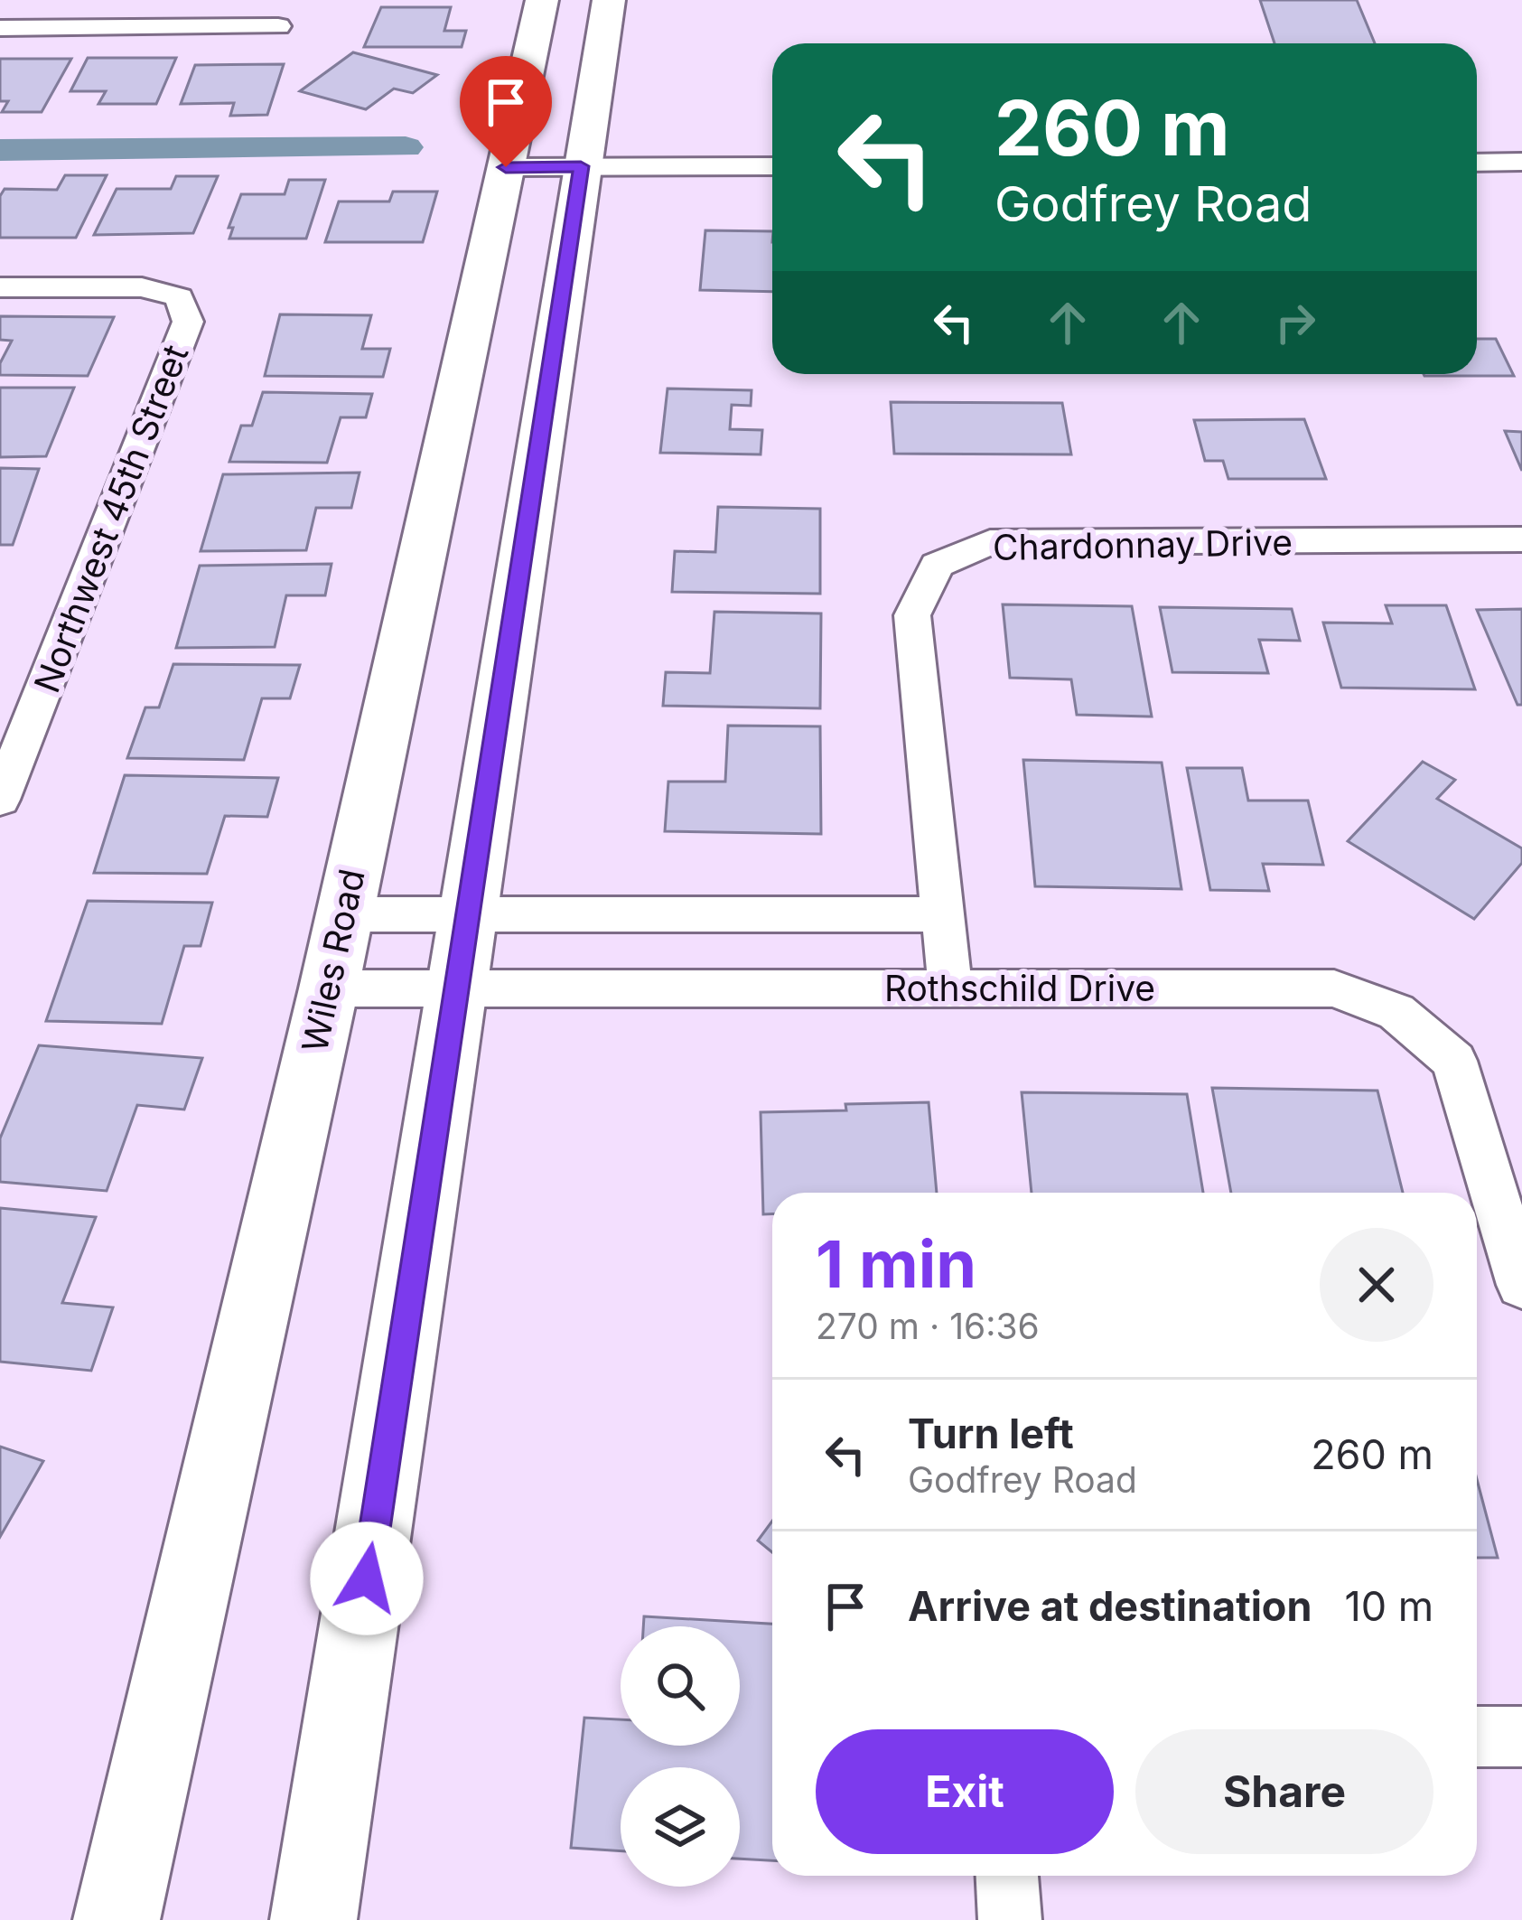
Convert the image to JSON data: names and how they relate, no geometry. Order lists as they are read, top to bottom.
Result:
{
  "streets": {
    "main road": ["Wiles Road"],
    "street": ["Northwest 45th Street", "Chardonnay Drive", "Rothschild Drive"]
  },
  "crossings": [
    ["Chardonnay Drive", "Rothschild Drive"],
    ["Wiles Road", "Rothschild Drive"]
  ],
  "page": {
    "turn": ["260 m", "Godfrey Road"],
    "heading": ["1 min", "270 m · 16:36"],
    "list": [
      {
        "name": "Turn left",
        "note": "Godfrey Road",
        "value": "260 m"
      },
      {
        "name": "Arrive at destination",
        "value": "10 m"
      }
    ],
    "buttons": ["Exit", "Share"]
  }
}
